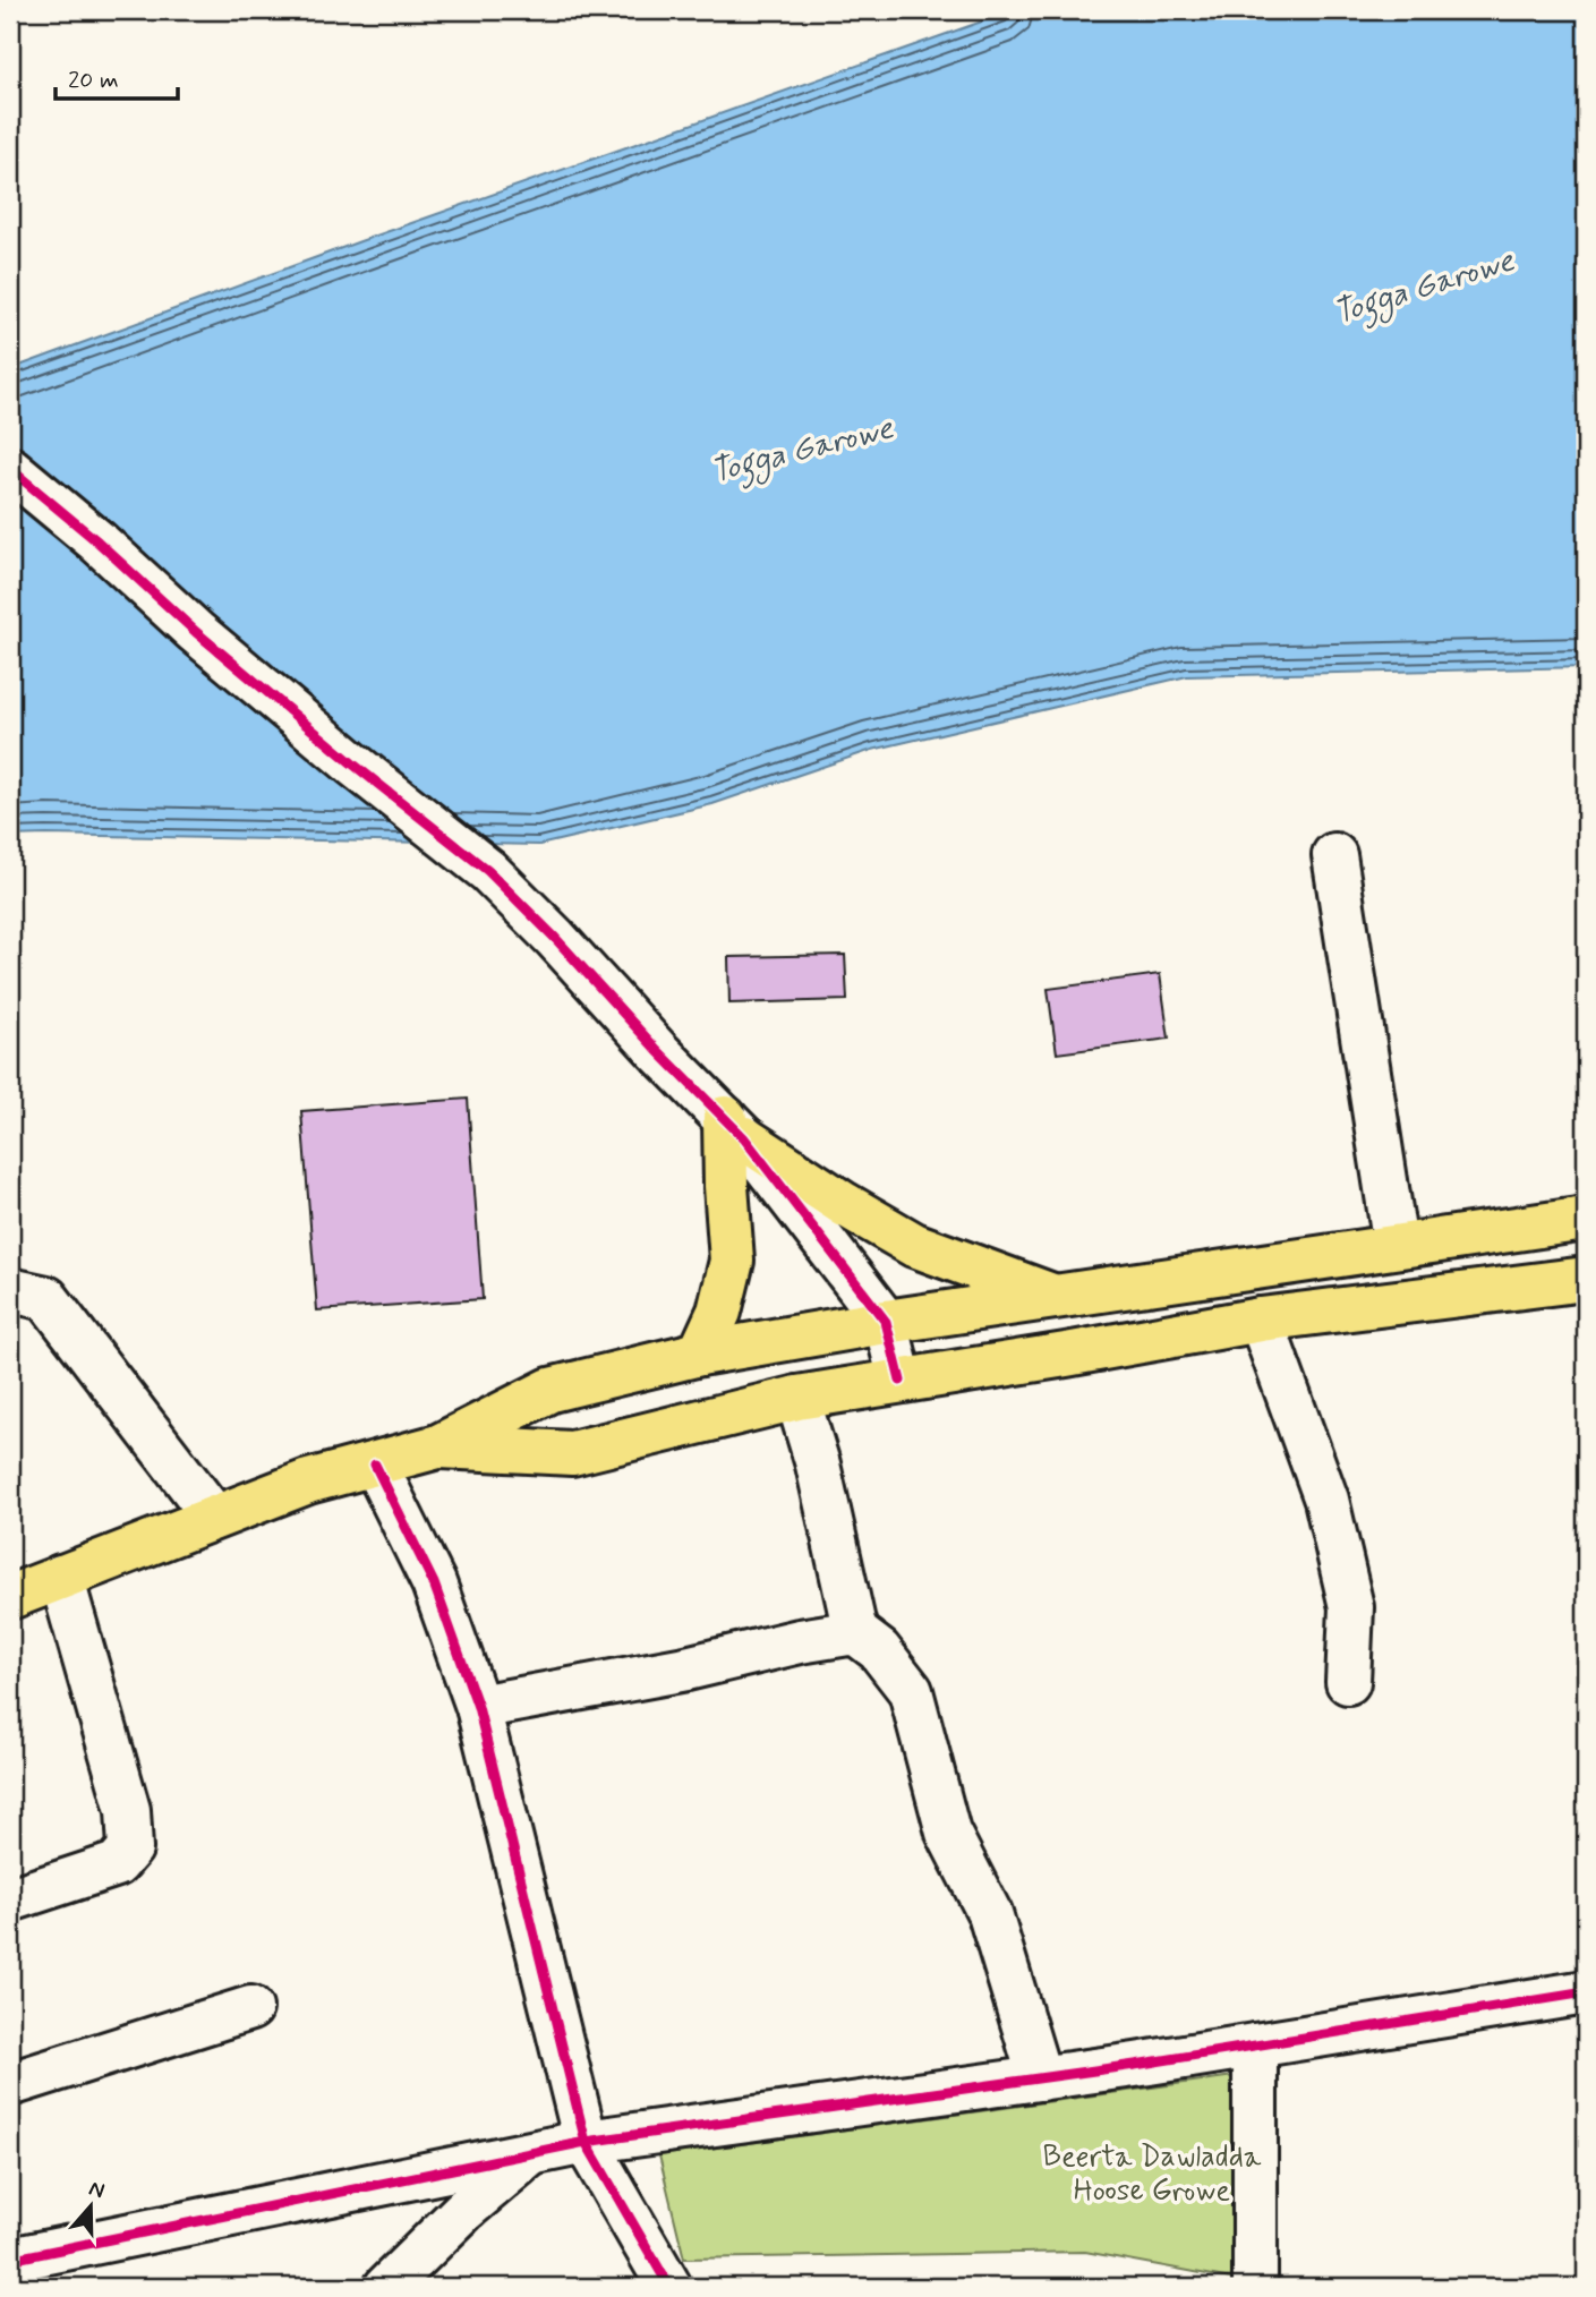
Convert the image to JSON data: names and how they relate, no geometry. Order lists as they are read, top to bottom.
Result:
{
  "water": ["Togga Garowe"],
  "parks": ["Beerta Dawladda Hoose Growe"],
  "scale_bar": "20 m",
  "north": "top"
}
